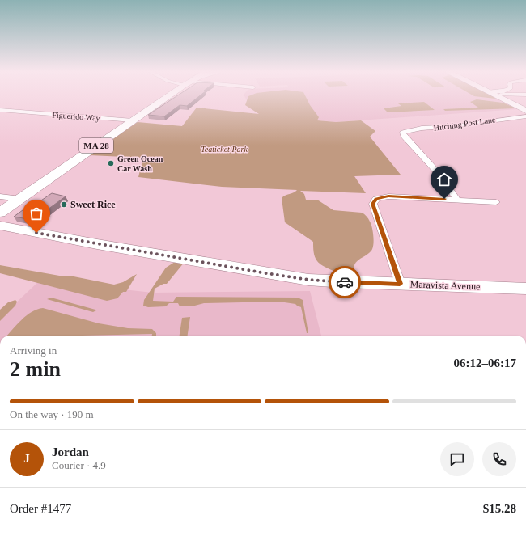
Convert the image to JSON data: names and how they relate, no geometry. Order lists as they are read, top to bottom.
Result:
{
  "streets": {
    "main road": ["MA 28", "Maravista Avenue"],
    "street": ["Figuerido Way", "Hitching Post Lane"]
  },
  "crossings": [
    ["Figuerido Way", "MA 28"]
  ],
  "parks": ["Teaticket Park"],
  "places": ["Green Ocean Car Wash", "Sweet Rice"],
  "page": {
    "heading": ["2 min", "Arriving in", "06:12–06:17"],
    "panel": [
      "Jordan",
      "Courier · 4.9",
      "Order #1477",
      "$15.28"
    ],
    "bar": "On the way · 190 m",
    "round": "J"
  }
}
